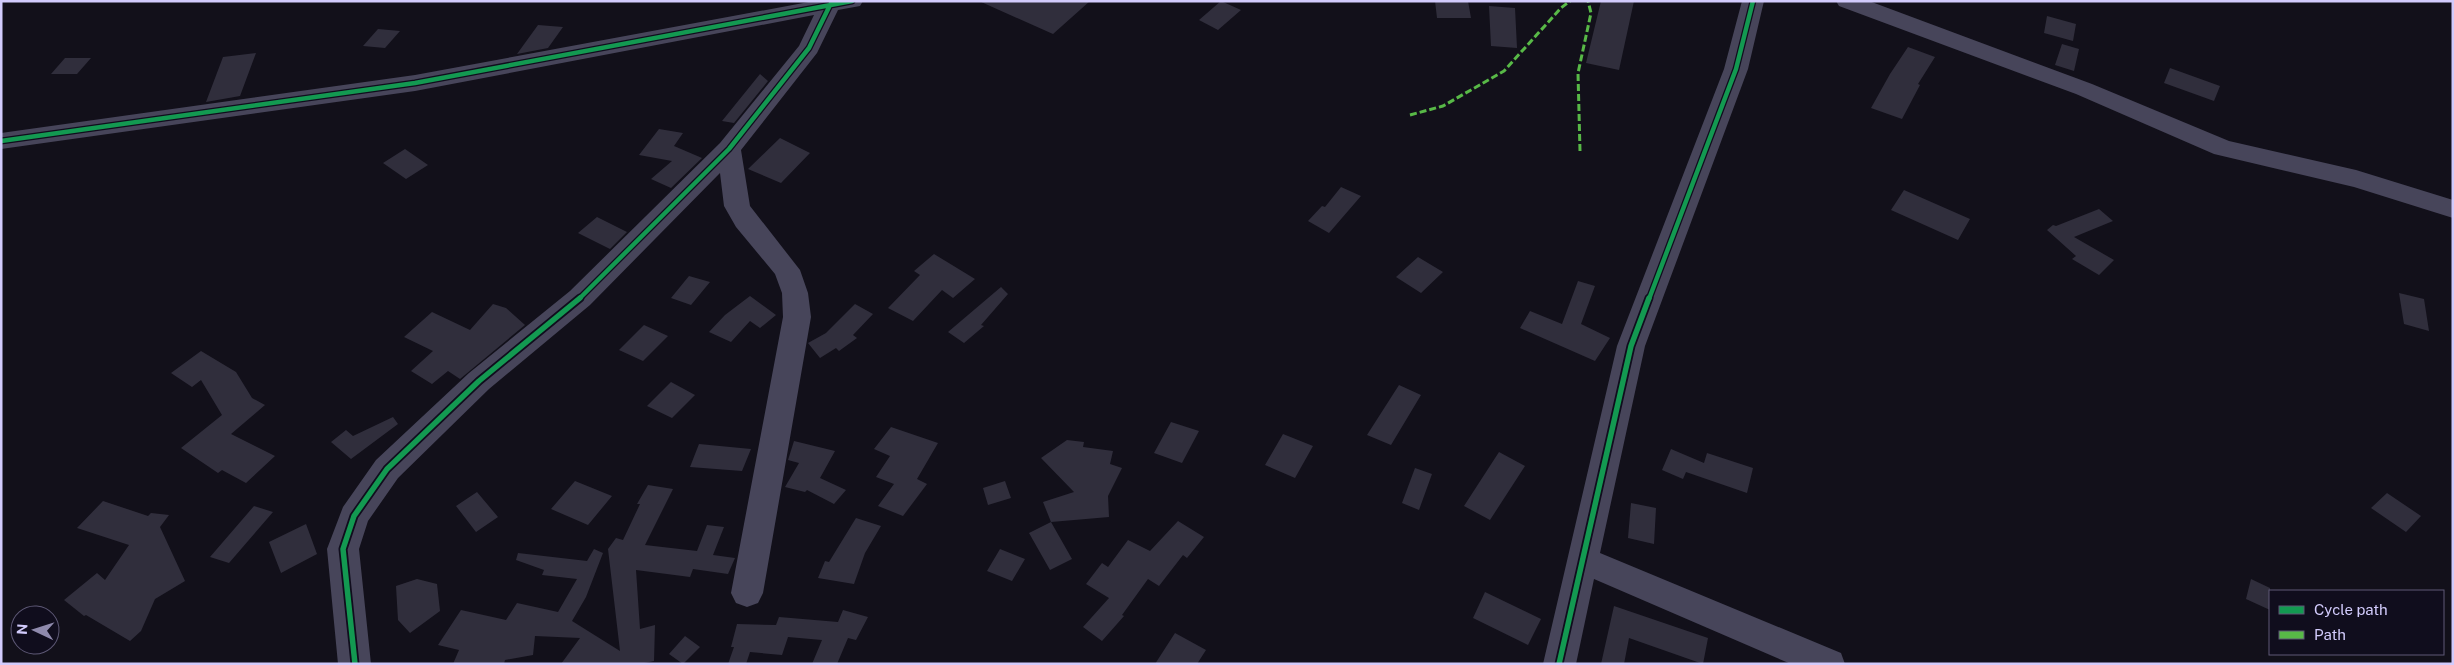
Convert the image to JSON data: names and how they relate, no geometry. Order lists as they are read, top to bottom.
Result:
{
  "legend": ["Cycle path", "Path"],
  "north": "left"
}
